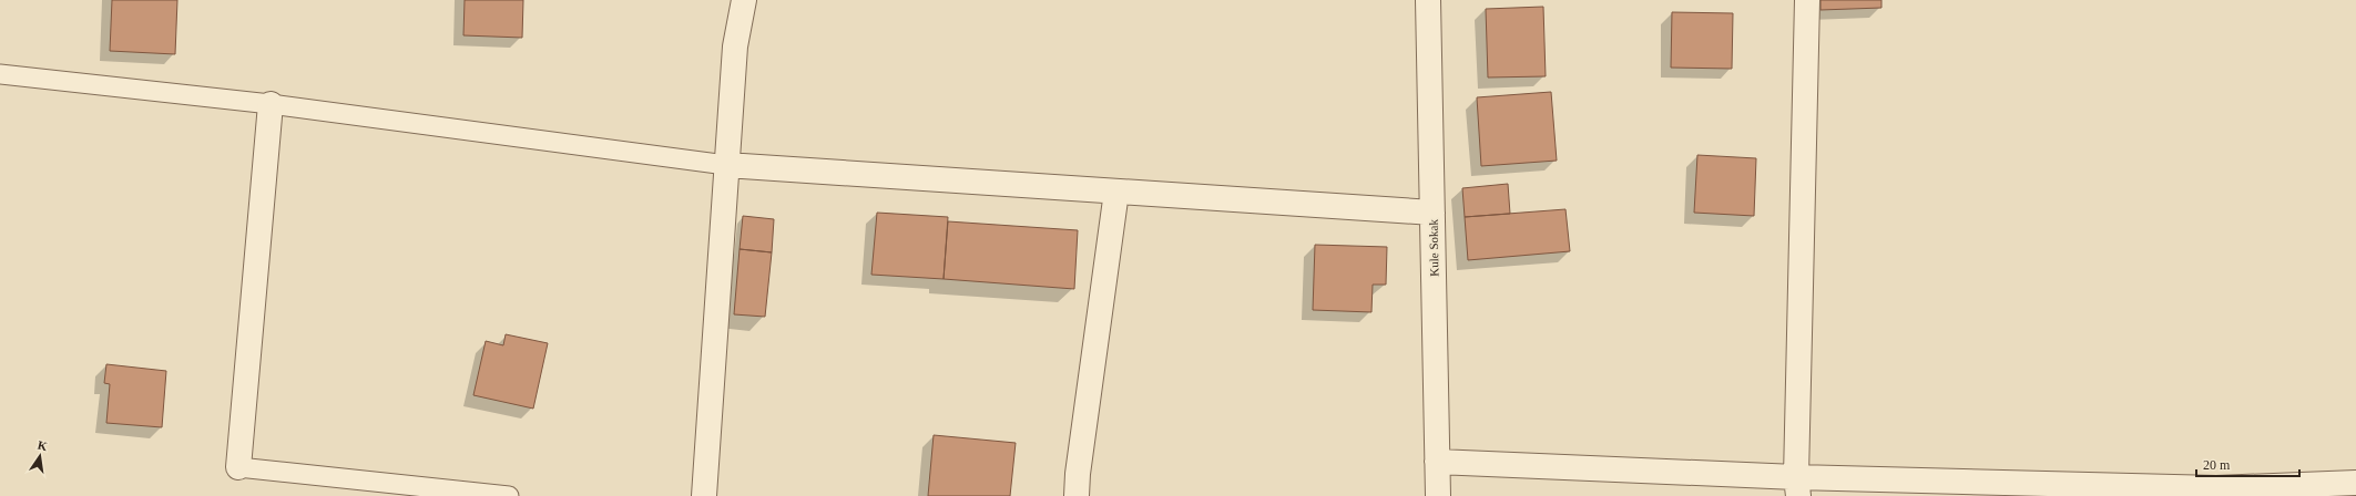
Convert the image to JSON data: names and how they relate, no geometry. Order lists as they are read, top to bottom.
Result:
{
  "streets": {
    "street": ["Kule Sokak"]
  },
  "scale_bar": "20 m",
  "north": "top"
}
